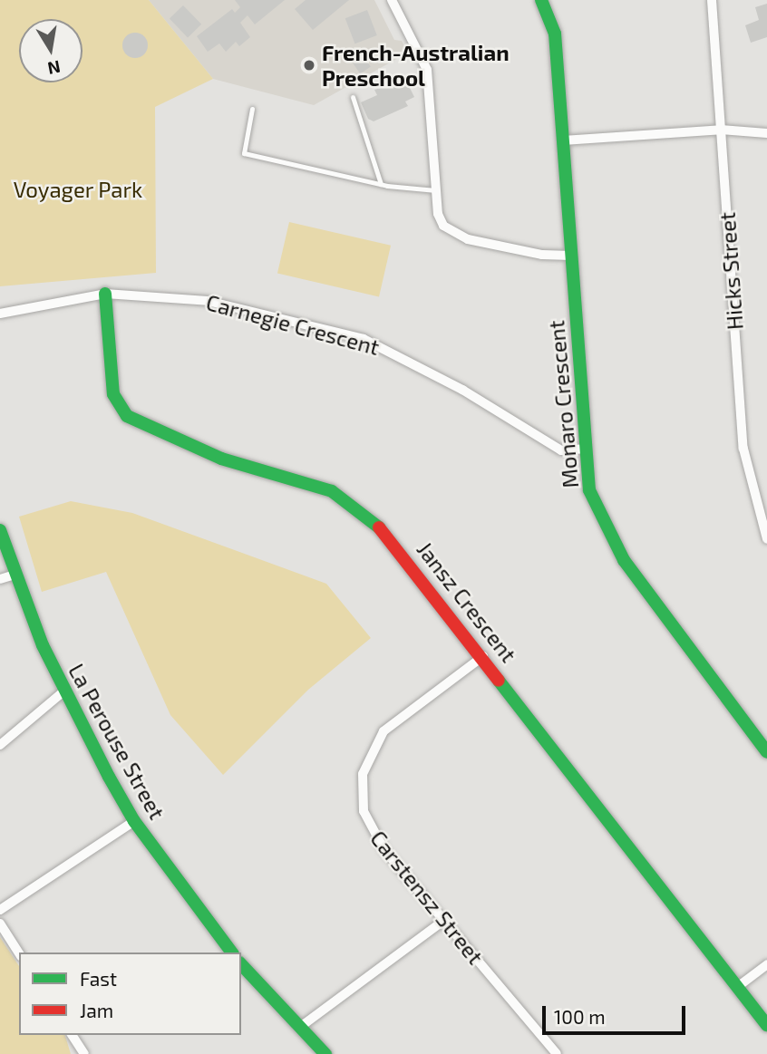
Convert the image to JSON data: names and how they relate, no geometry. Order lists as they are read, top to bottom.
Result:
{
  "streets": {
    "street": [
      "Hicks Street",
      "Carnegie Crescent",
      "Monaro Crescent",
      "Jansz Crescent",
      "La Perouse Street",
      "Carstensz Street"
    ]
  },
  "crossings": [
    ["Carnegie Crescent", "Monaro Crescent"],
    ["Carnegie Crescent", "Jansz Crescent"],
    ["Jansz Crescent", "Carstensz Street"]
  ],
  "parks": ["Voyager Park"],
  "places": ["French-Australian Preschool"],
  "legend": ["Fast", "Jam"],
  "scale_bar": "100 m",
  "north": "bottom"
}
